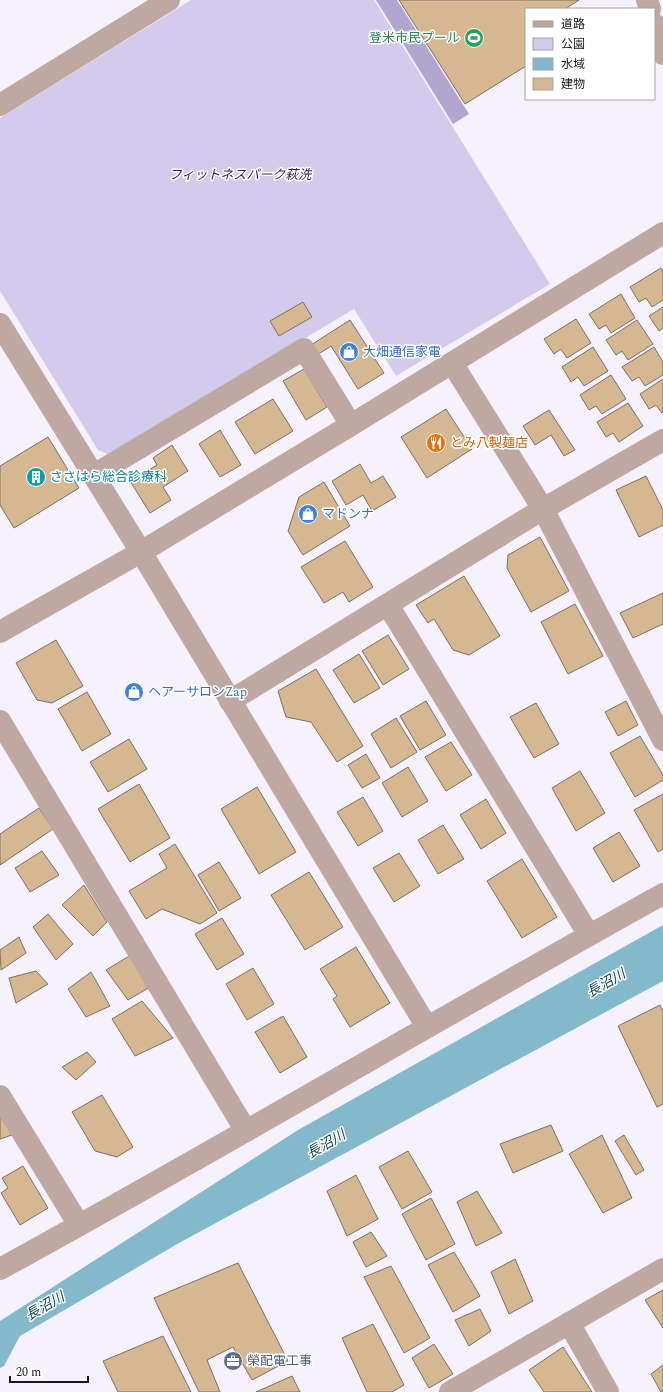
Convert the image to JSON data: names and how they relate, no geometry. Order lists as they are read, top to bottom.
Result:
{
  "water": ["長沼川"],
  "parks": ["フィットネスパーク萩洗"],
  "places": {
    "sports": ["登米市民プール"],
    "shop": ["大畑通信家電", "マドンナ", "ヘアーサロンZap"],
    "restaurant": ["とみ八製麺店"],
    "building": ["ささはら総合診療科"],
    "office": ["榮配電工事"]
  },
  "legend": [
    "道路",
    "公園",
    "水域",
    "建物"
  ],
  "scale_bar": "20 m"
}
